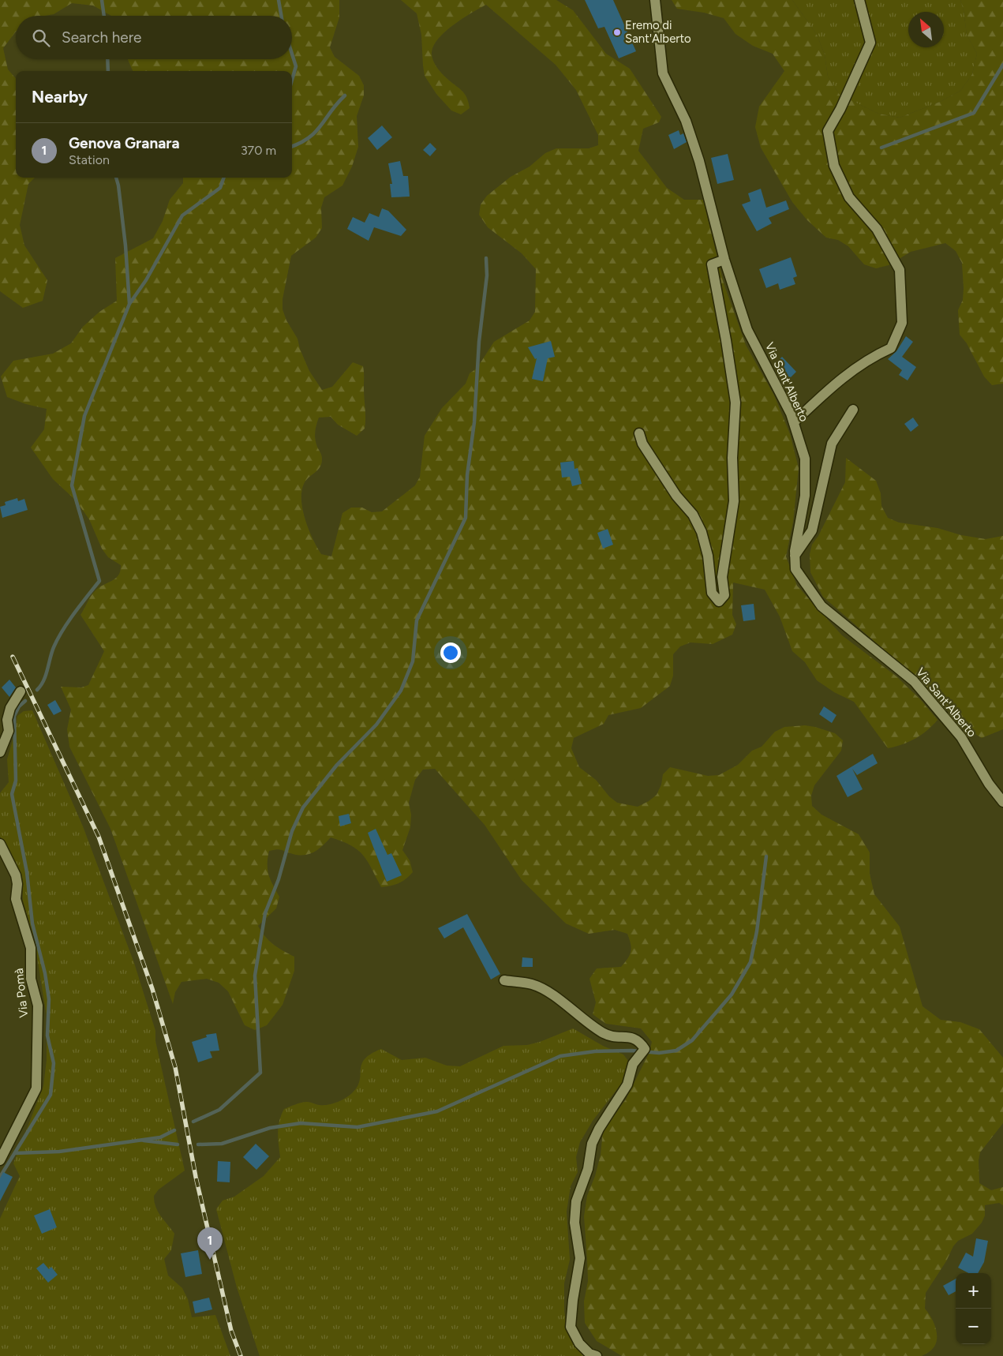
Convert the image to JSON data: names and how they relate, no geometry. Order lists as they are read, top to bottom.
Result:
{
  "streets": {
    "street": ["Via Sant'Alberto", "Via Pomà"]
  },
  "places": ["Eremo di Sant'Alberto"],
  "north": "top left",
  "page": {
    "search": "Search here",
    "heading": "Nearby",
    "list": [
      {
        "mark": "1",
        "name": "Genova Granara",
        "note": "Station",
        "value": "370 m"
      }
    ],
    "pins": "1",
    "map_buttons": ["+", "−"]
  }
}
